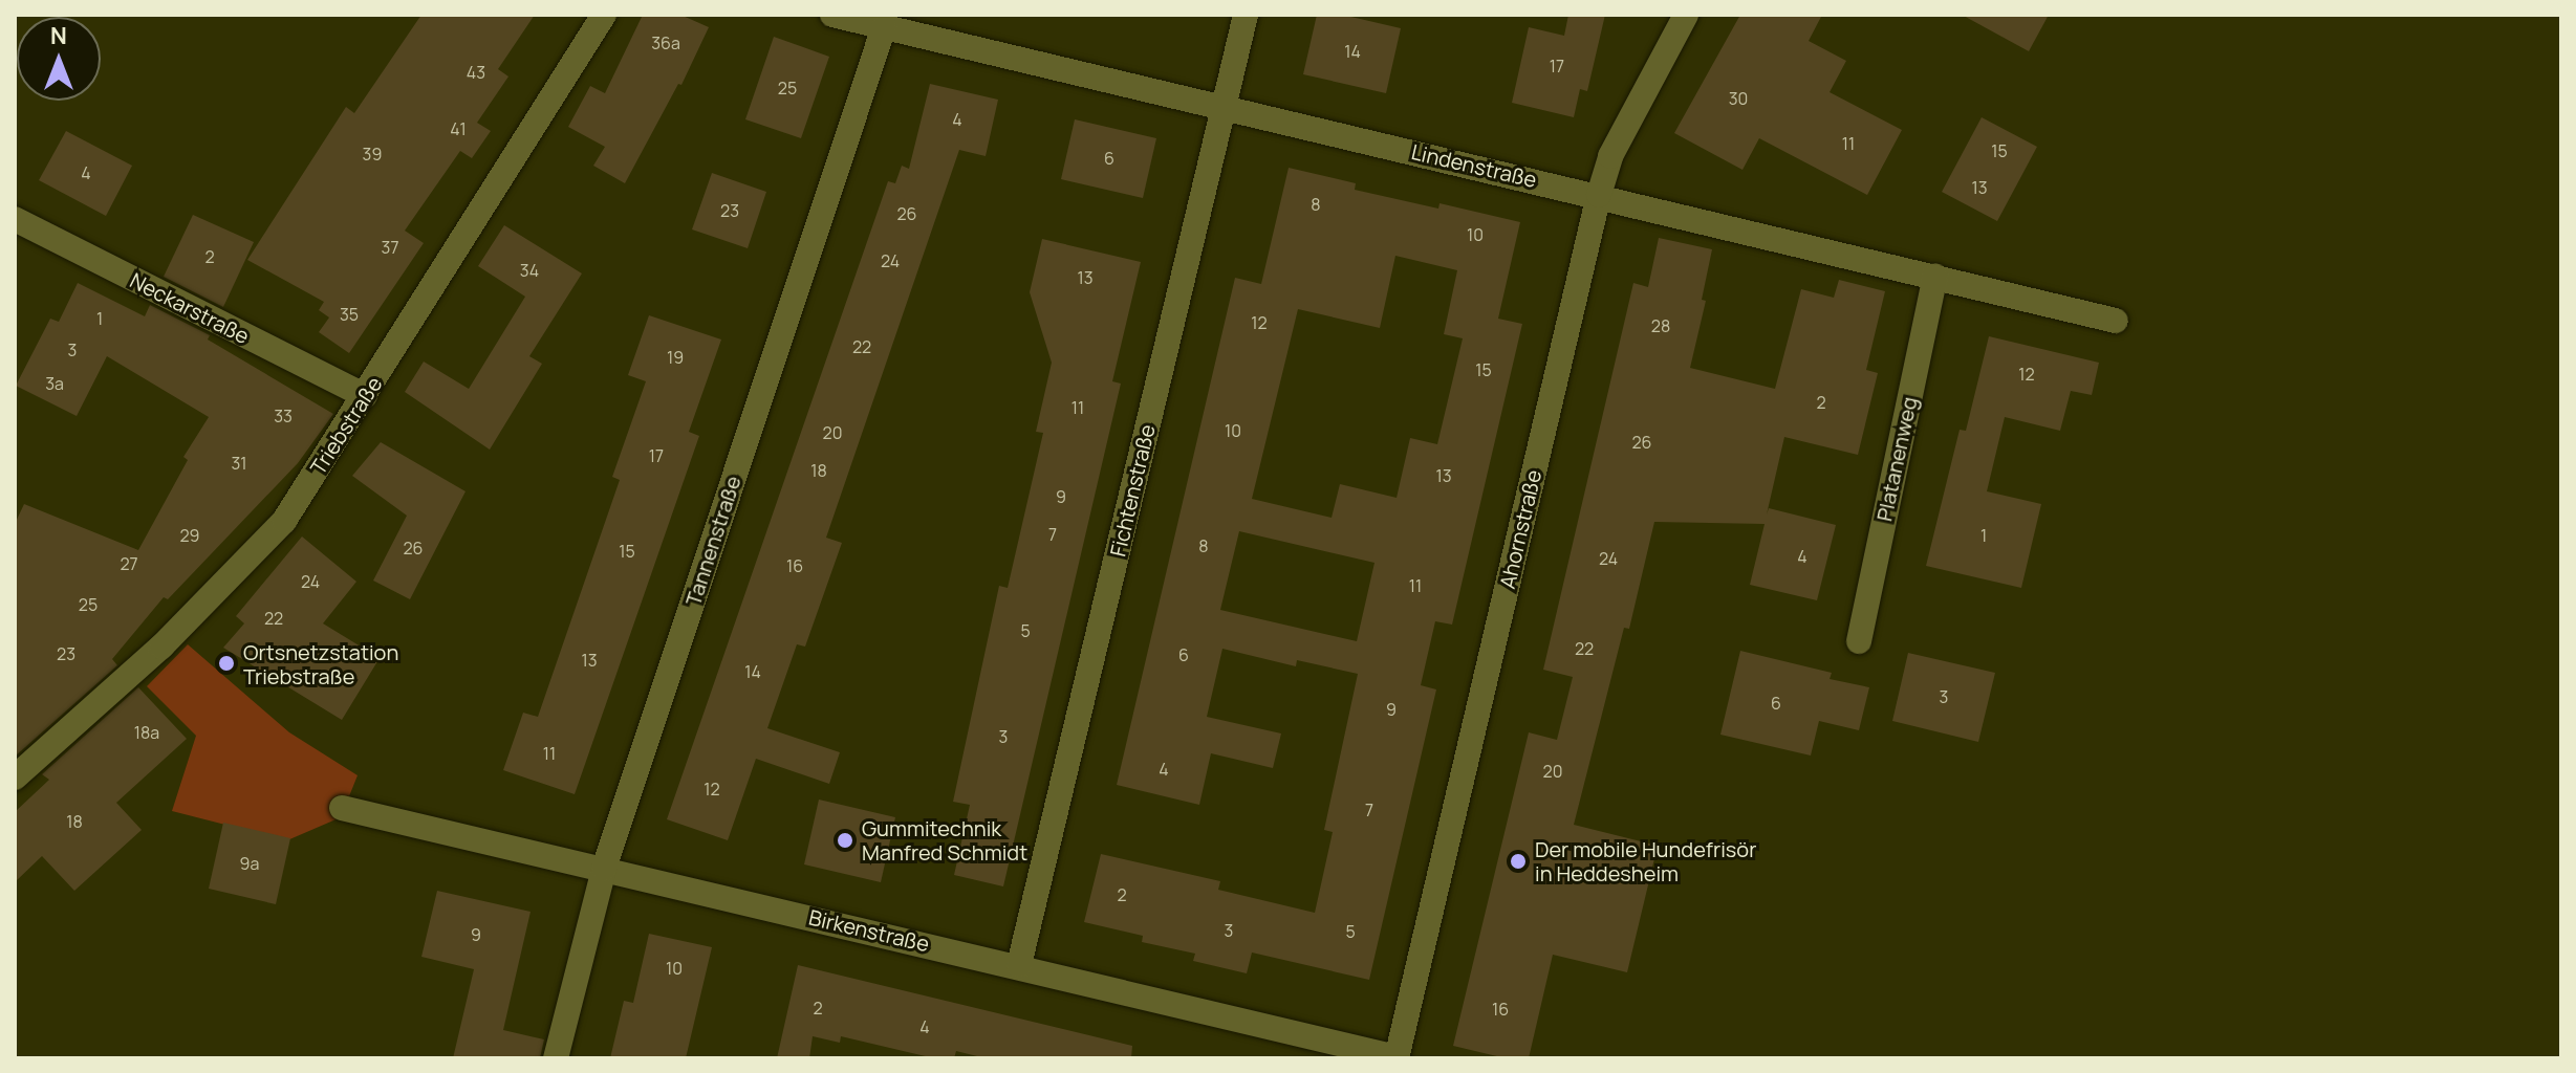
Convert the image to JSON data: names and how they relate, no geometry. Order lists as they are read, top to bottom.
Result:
{
  "streets": {
    "street": [
      "Lindenstraße",
      "Neckarstraße",
      "Triebstraße",
      "Platanenweg",
      "Fichtenstraße",
      "Ahornstraße",
      "Tannenstraße",
      "Birkenstraße"
    ]
  },
  "crossings": [
    ["Lindenstraße", "Platanenweg"],
    ["Lindenstraße", "Fichtenstraße"],
    ["Lindenstraße", "Ahornstraße"],
    ["Lindenstraße", "Tannenstraße"],
    ["Neckarstraße", "Triebstraße"],
    ["Fichtenstraße", "Birkenstraße"],
    ["Ahornstraße", "Birkenstraße"],
    ["Tannenstraße", "Birkenstraße"]
  ],
  "places": ["Ortsnetzstation Triebstraße", "Gummitechnik Manfred Schmidt", "Der mobile Hundefrisör in Heddesheim"],
  "house_numbers": [
    "36a",
    "14",
    "17",
    "43",
    "25",
    "30",
    "4",
    "41",
    "11",
    "15",
    "39",
    "6",
    "4",
    "13",
    "8",
    "23",
    "26",
    "10",
    "37",
    "2",
    "24",
    "34",
    "13",
    "35",
    "1",
    "12",
    "28",
    "22",
    "3",
    "19",
    "15",
    "12",
    "3a",
    "2",
    "11",
    "33",
    "10",
    "20",
    "26",
    "17",
    "31",
    "18",
    "13",
    "9",
    "7",
    "29",
    "1",
    "8",
    "26",
    "15",
    "4",
    "24",
    "27",
    "16",
    "24",
    "11",
    "25",
    "22",
    "5",
    "22",
    "23",
    "6",
    "13",
    "14",
    "3",
    "6",
    "9",
    "18a",
    "3",
    "11",
    "4",
    "20",
    "12",
    "7",
    "18",
    "9a",
    "2",
    "3",
    "5",
    "9",
    "10",
    "2",
    "16",
    "4"
  ],
  "north": "top"
}
